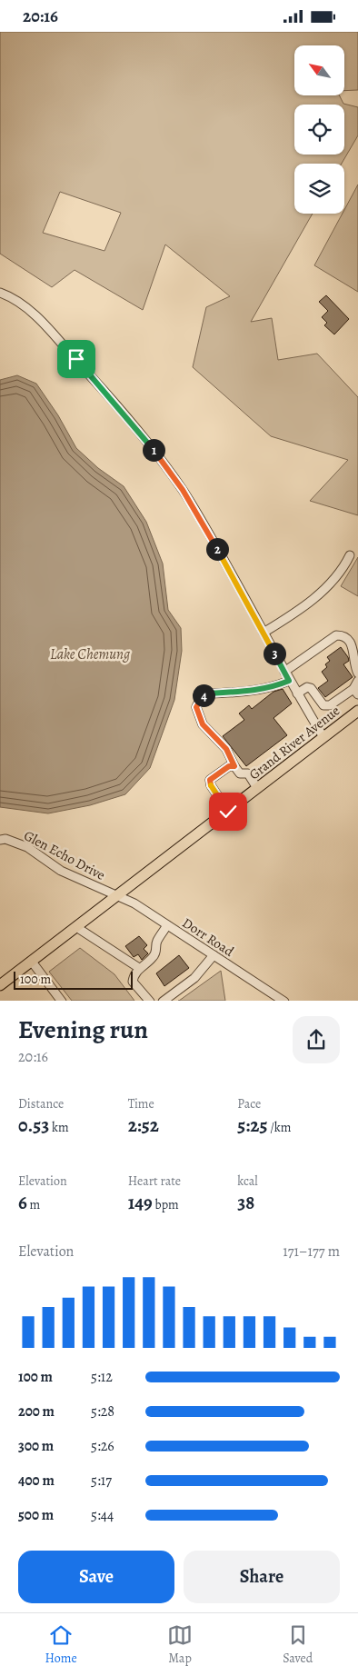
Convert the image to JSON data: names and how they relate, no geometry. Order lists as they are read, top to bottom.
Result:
{
  "streets": {
    "main road": ["Grand River Avenue"],
    "street": ["Glen Echo Drive", "Dorr Road"]
  },
  "crossings": [
    ["Grand River Avenue", "Glen Echo Drive"],
    ["Grand River Avenue", "Dorr Road"],
    ["Glen Echo Drive", "Dorr Road"]
  ],
  "water": ["Lake Chemung"],
  "scale_bar": "100 m",
  "north": "top left",
  "page": {
    "status": "20:16",
    "pins": [
      "1",
      "2",
      "3",
      "4"
    ],
    "scale": "100 m",
    "heading": ["Evening run", "20:16"],
    "stats": [
      ["Distance", "0.53 km"],
      ["Time", "2:52"],
      ["Pace", "5:25 /km"],
      ["Elevation", "6 m"],
      ["Heart rate", "149 bpm"],
      ["kcal", "38"]
    ],
    "chart": ["Elevation", "171–177 m"],
    "list": [
      {
        "name": "100 m",
        "note": "5:12"
      },
      {
        "name": "200 m",
        "note": "5:28"
      },
      {
        "name": "300 m",
        "note": "5:26"
      },
      {
        "name": "400 m",
        "note": "5:17"
      },
      {
        "name": "500 m",
        "note": "5:44"
      }
    ],
    "buttons": ["Save", "Share"],
    "tabs": ["Home", "Map", "Saved"]
  }
}
